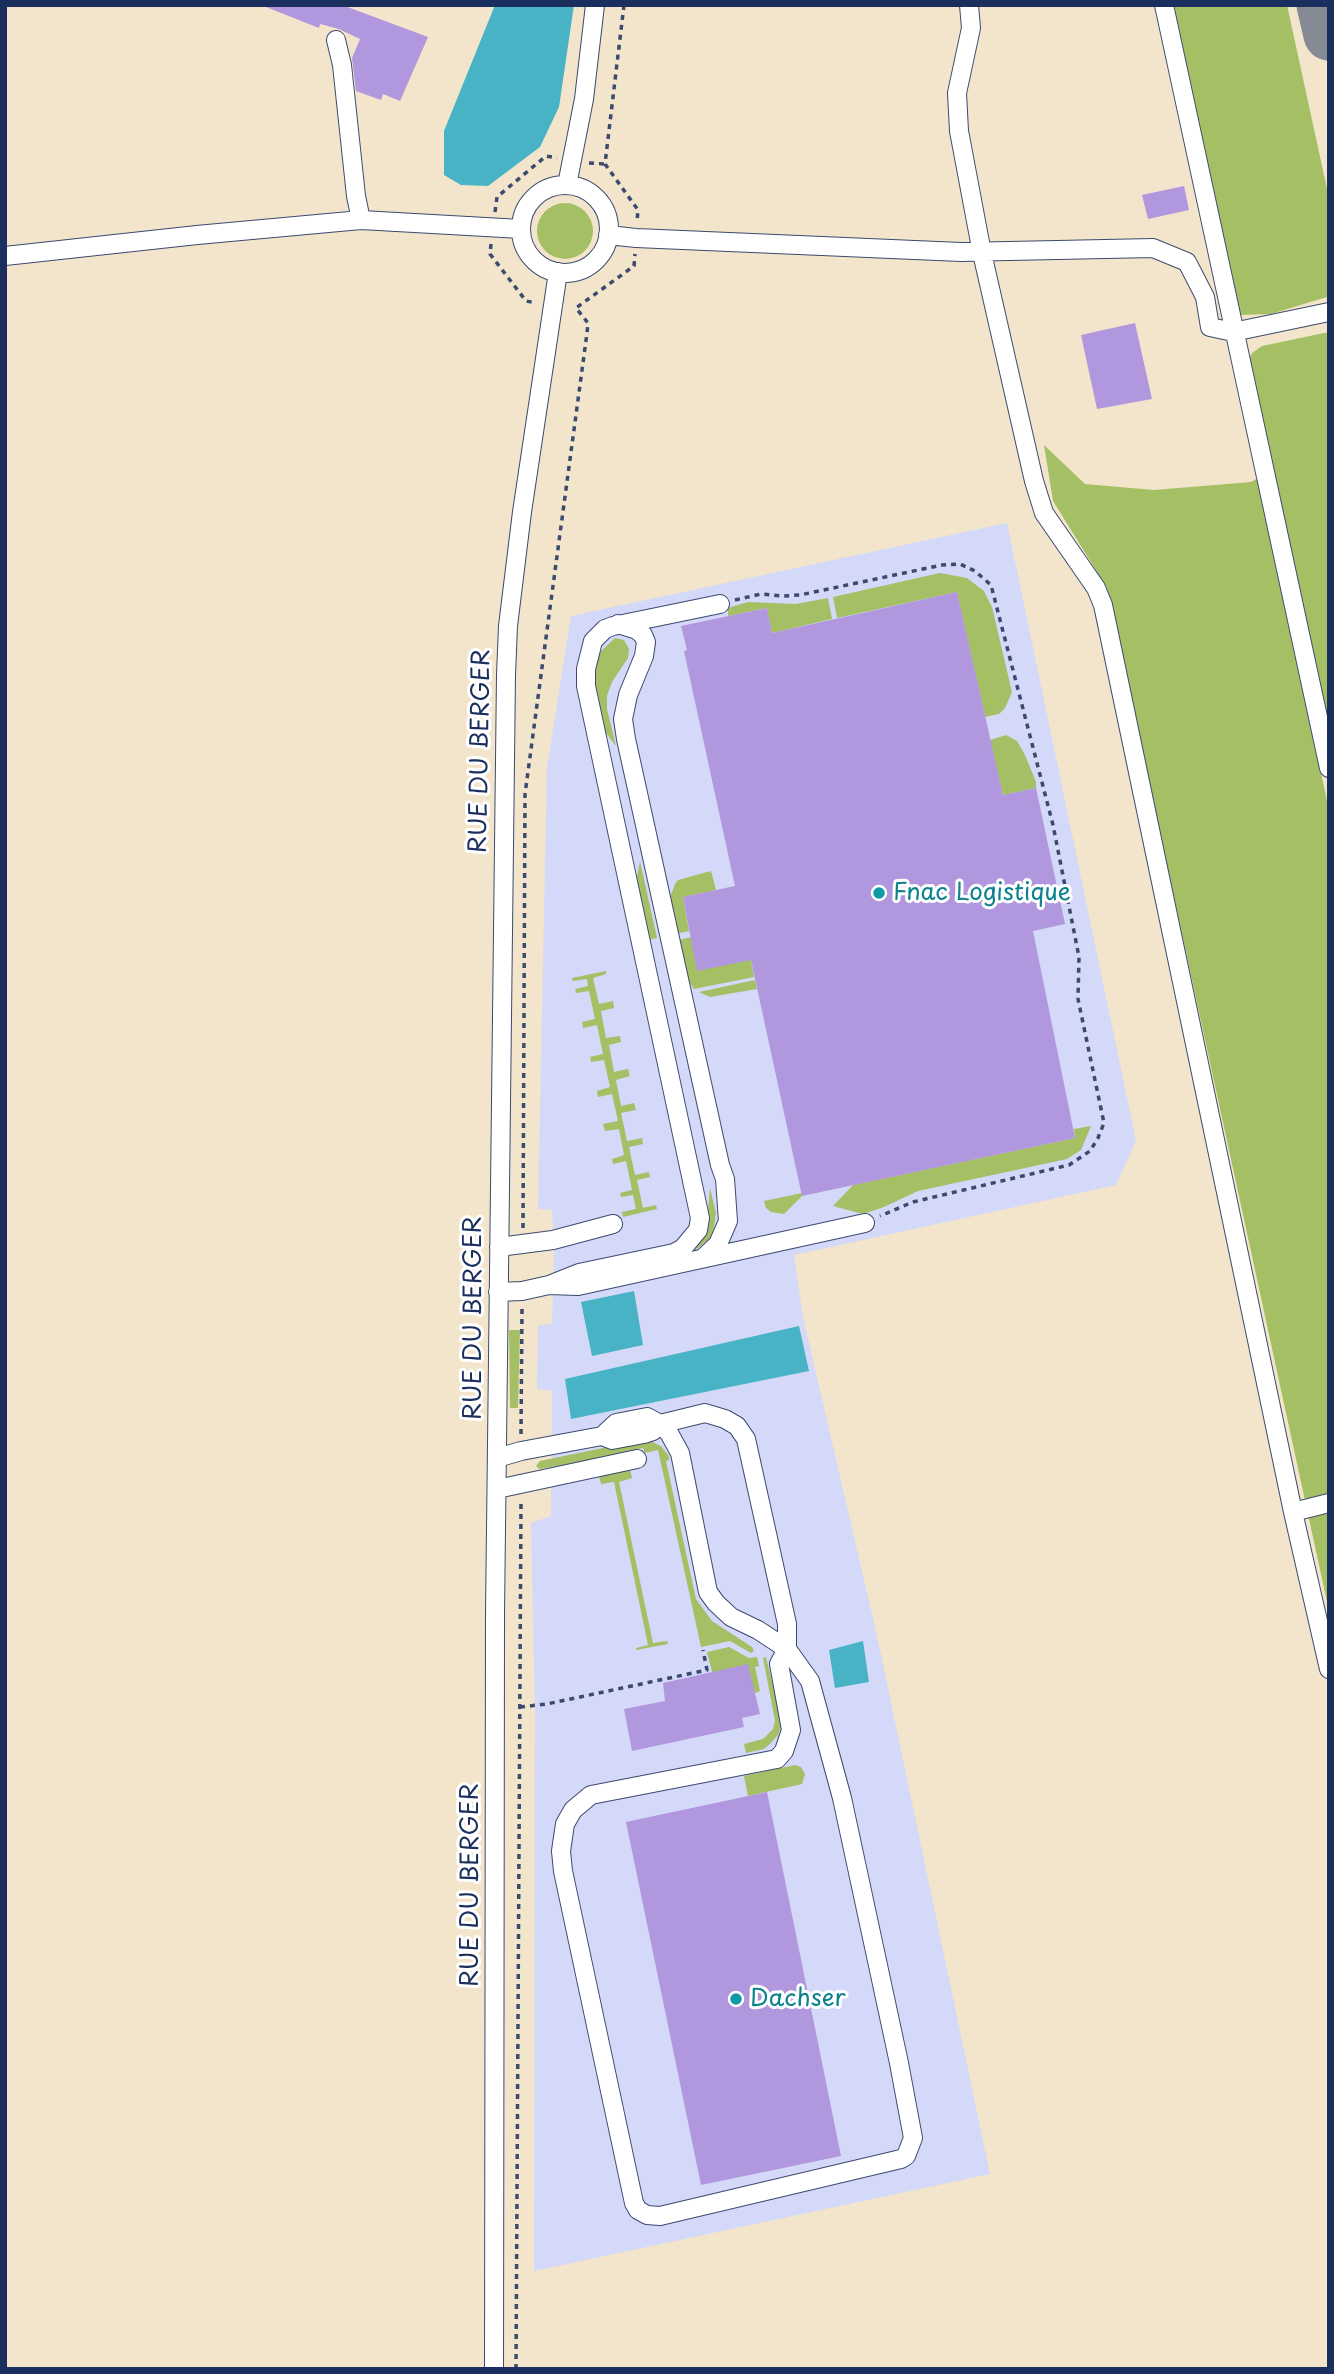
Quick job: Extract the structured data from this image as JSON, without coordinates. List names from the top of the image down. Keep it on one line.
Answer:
{"streets":{"street":["RUE DU BERGER"]},"places":["Fnac Logistique","Dachser"]}
